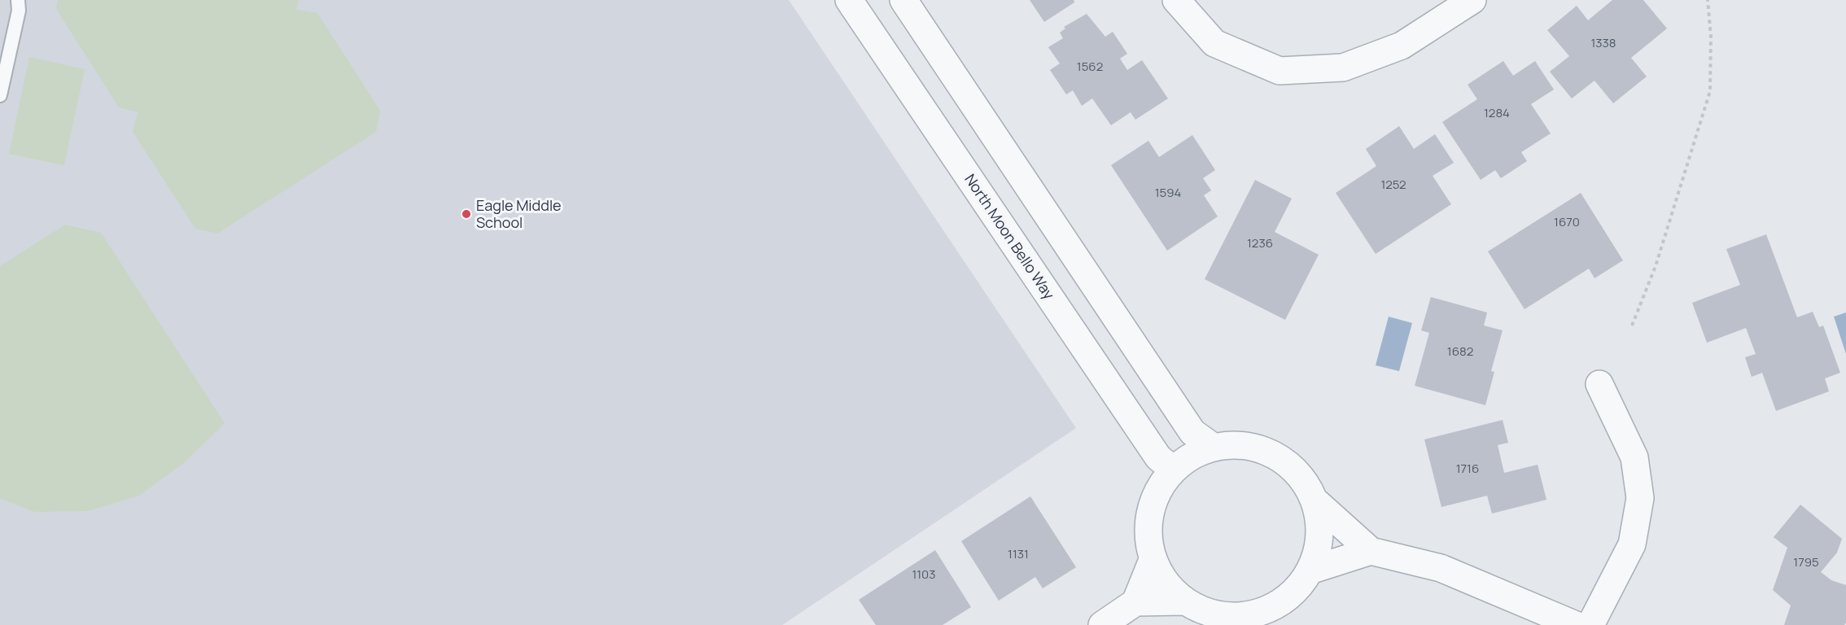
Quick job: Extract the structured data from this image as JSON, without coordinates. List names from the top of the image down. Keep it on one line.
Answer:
{"streets":{"street":["North Moon Bello Way"]},"places":["Eagle Middle School"],"house_numbers":["1338","1562","1284","1252","1594","1670","1236","1682","1716","1131","1795","1103"]}
